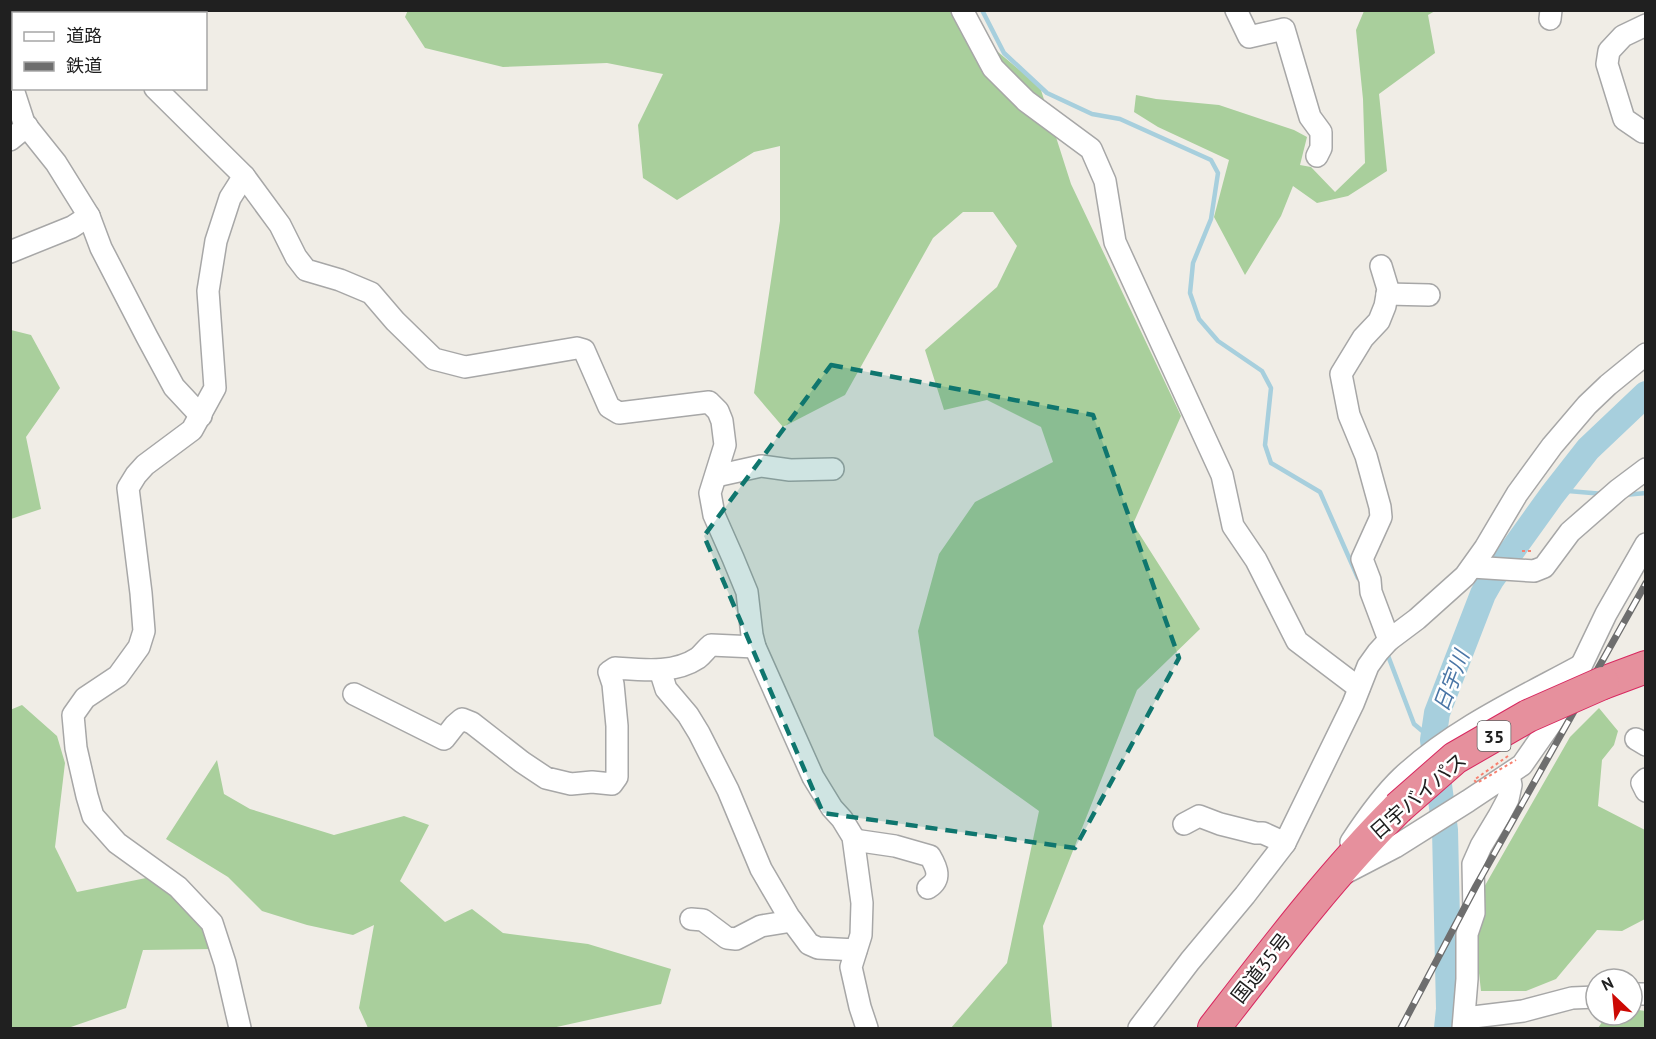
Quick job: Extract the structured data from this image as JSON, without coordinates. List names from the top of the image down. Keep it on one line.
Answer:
{"streets":{"highway":["35","日宇バイパス","国道35号"]},"crossings":[["日宇バイパス","国道35号"]],"water":["日宇川"],"legend":["道路","鉄道"],"north":"top left"}
